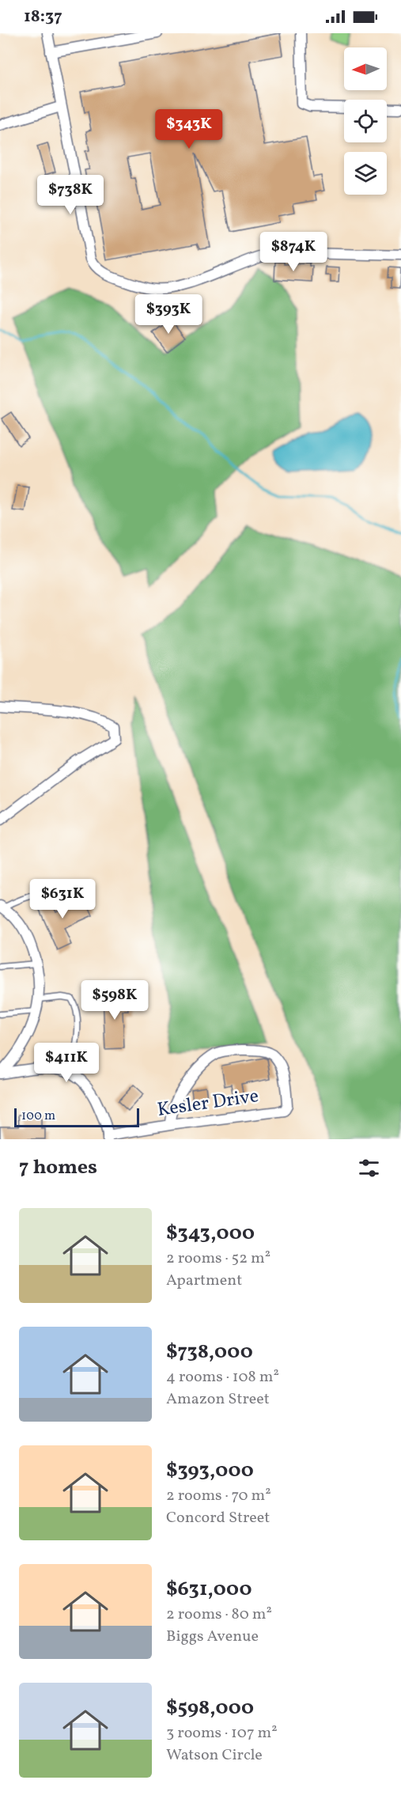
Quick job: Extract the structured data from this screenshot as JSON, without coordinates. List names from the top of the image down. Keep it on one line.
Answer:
{"streets":{"street":["Kesler Drive"]},"scale_bar":"100 m","north":"left","page":{"status":"18:37","price":["$343K","$738K","$874K","$393K","$631K","$598K","$411K"],"scale":"100 m","heading":"7 homes","list":[{"name":"$343,000","note":"2 rooms · 52 m² · Apartment"},{"name":"$738,000","note":"4 rooms · 108 m² · Amazon Street"},{"name":"$393,000","note":"2 rooms · 70 m² · Concord Street"},{"name":"$631,000","note":"2 rooms · 80 m² · Biggs Avenue"},{"name":"$598,000","note":"3 rooms · 107 m² · Watson Circle"}]}}
